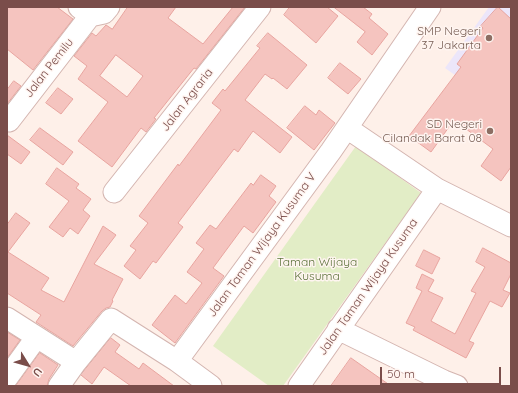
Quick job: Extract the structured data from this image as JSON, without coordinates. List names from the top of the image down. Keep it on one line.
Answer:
{"streets":{"street":["Jalan Pemilu","Jalan Agraria","Jalan Taman Wijaya Kusuma V","Jalan Taman Wijaya Kusuma"]},"parks":["Taman Wijaya Kusuma"],"places":["SMP Negeri 37 Jakarta","SD Negeri Cilandak Barat 08"],"scale_bar":"50 m","north":"bottom right"}
